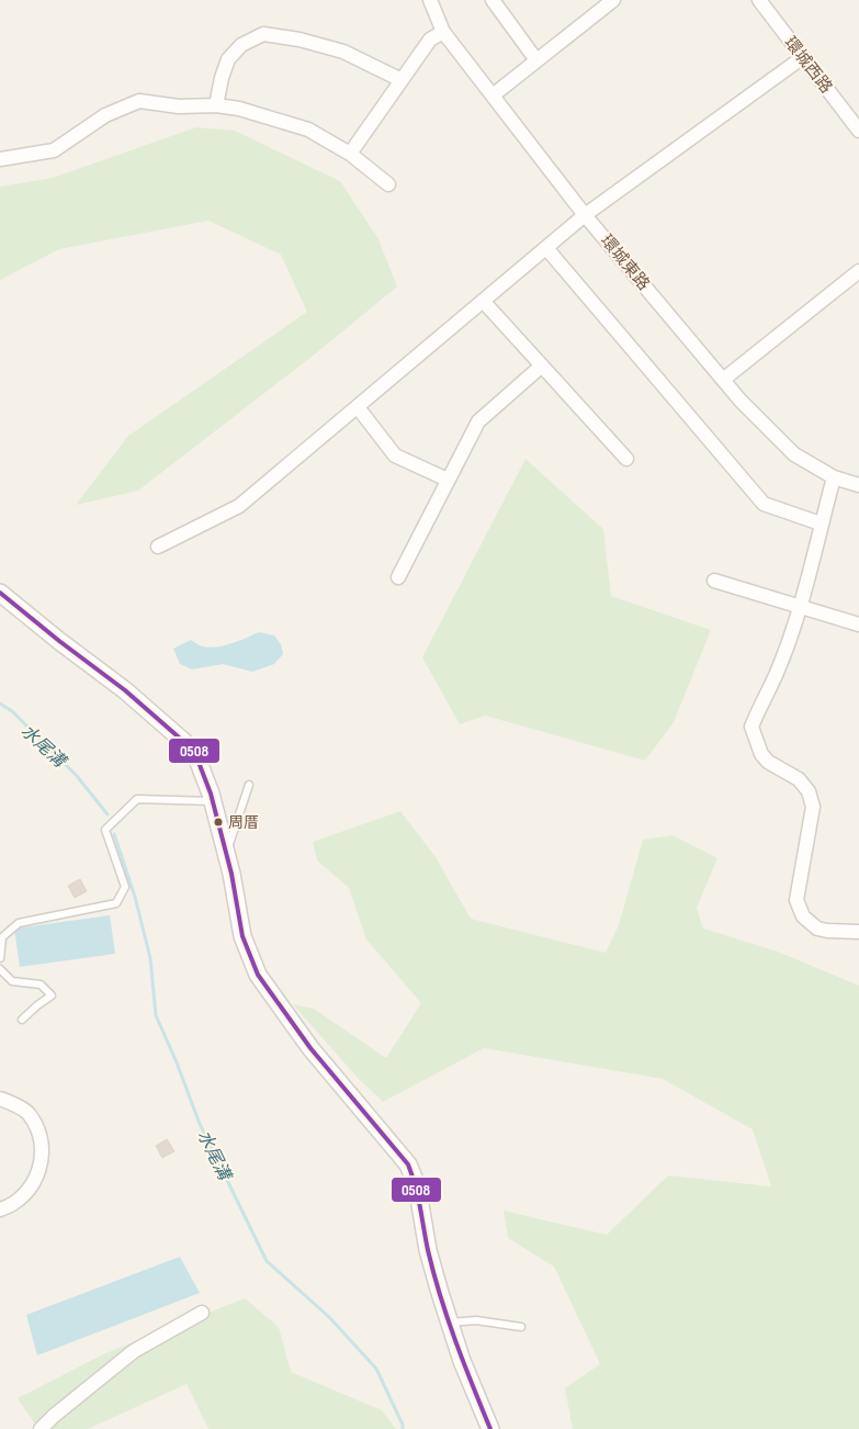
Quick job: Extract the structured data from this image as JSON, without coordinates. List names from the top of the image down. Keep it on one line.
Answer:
{"streets":{"street":["環城西路","環城東路"]},"water":["水尾溝"],"places":["周厝"],"lines":["transit line 0508"]}
